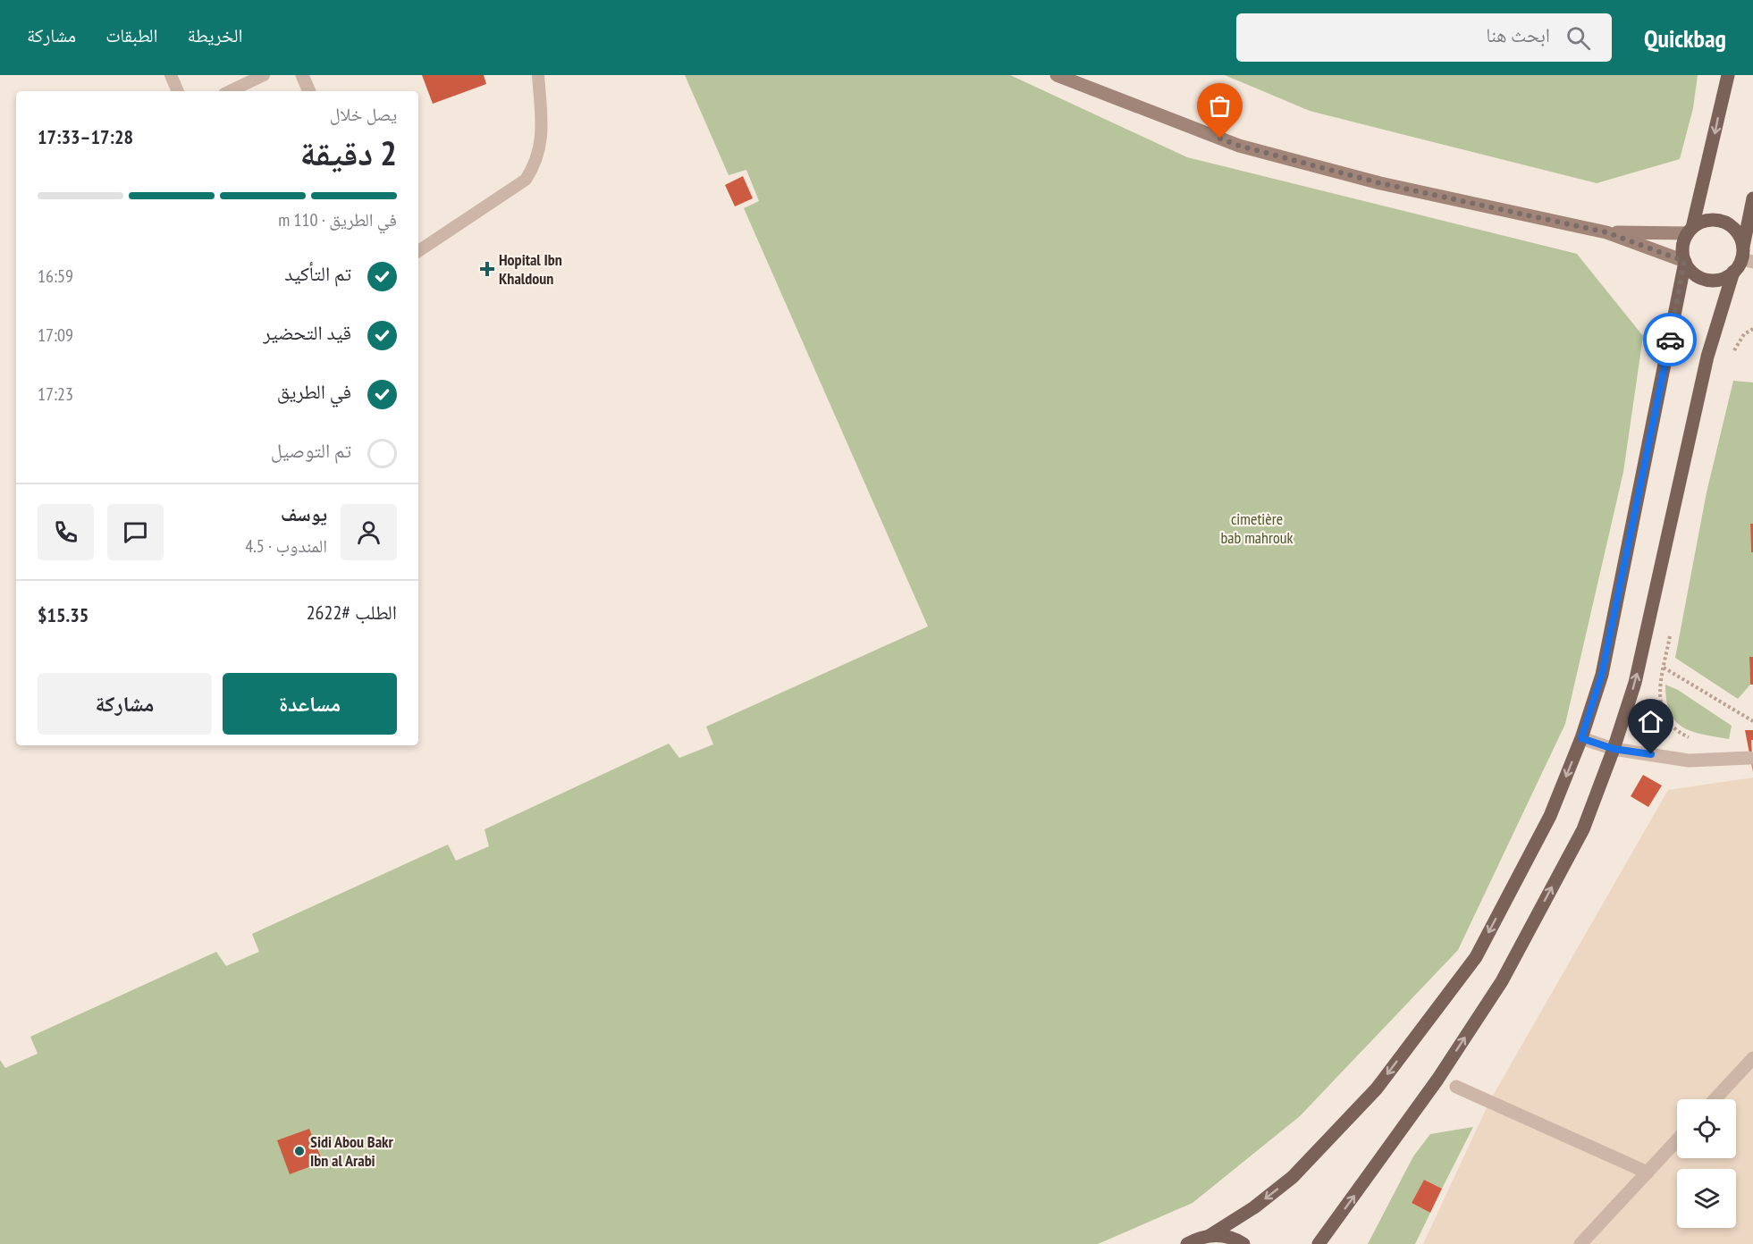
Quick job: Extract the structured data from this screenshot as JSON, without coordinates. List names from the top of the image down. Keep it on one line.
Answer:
{"parks":["cimetière bab mahrouk"],"places":{"health":["Hopital Ibn Khaldoun"],"other":["Sidi Abou Bakr Ibn al Arabi"]},"page":{"header":"Quickbag","search":"ابحث هنا","nav":["الخريطة","الطبقات","مشاركة"],"heading":["2 دقيقة","يصل خلال","17:28–17:33"],"panel":["يوسف","المندوب · 4.5","الطلب #2622","$15.35"],"bar":"في الطريق · 110 m","list":[["تم التأكيد","16:59"],["قيد التحضير","17:09"],["في الطريق","17:23"],"تم التوصيل"],"buttons":["مساعدة","مشاركة"]}}
